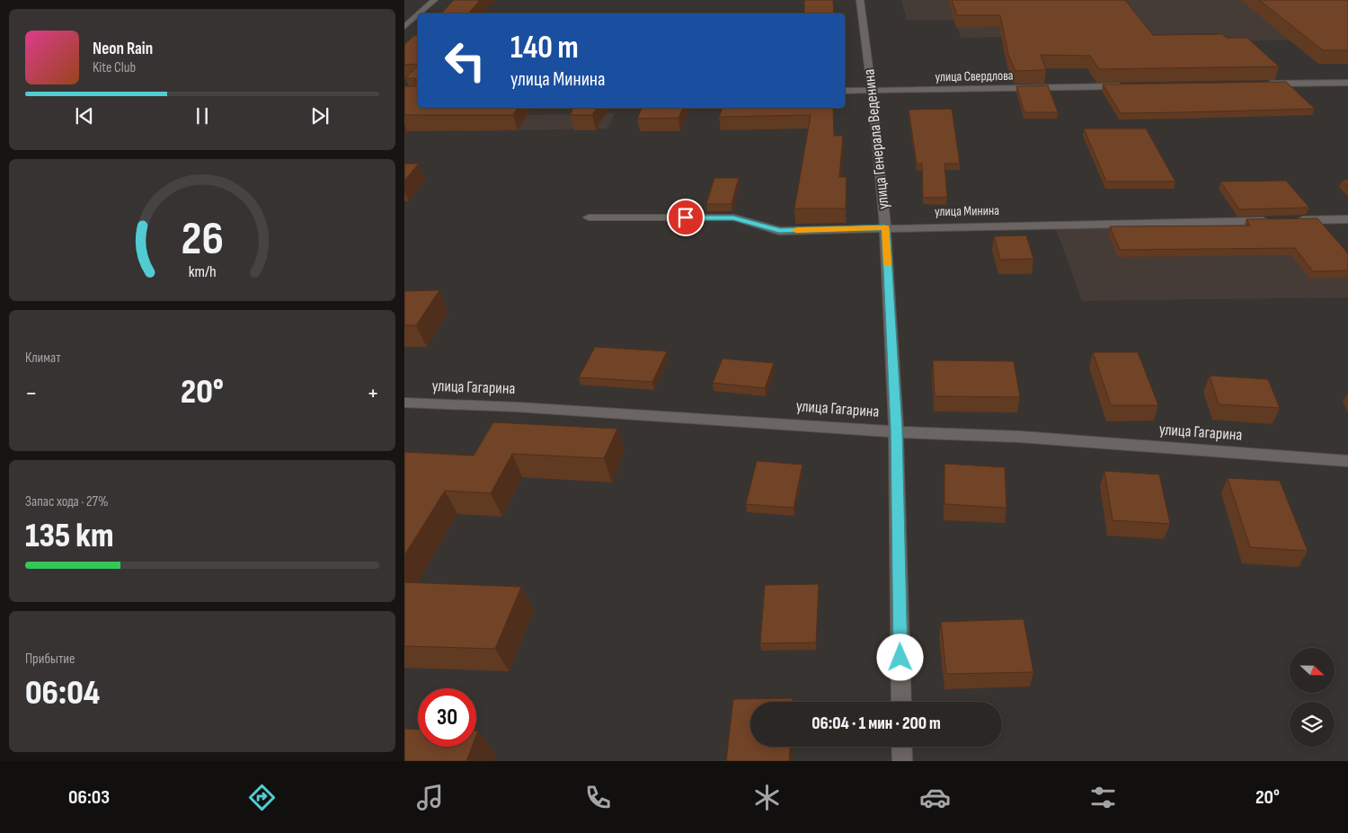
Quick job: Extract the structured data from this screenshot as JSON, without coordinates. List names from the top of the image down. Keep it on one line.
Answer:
{"streets":{"street":["улица Свердлова","улица Генерала Веденина","улица Минина","улица Гагарина"]},"crossings":[["улица Свердлова","улица Генерала Веденина"],["улица Генерала Веденина","улица Минина"],["улица Генерала Веденина","улица Гагарина"]],"north":"right","page":{"turn":["140 m","улица Минина"],"song":["Neon Rain","Kite Club"],"tile":["Климат",["Запас хода · 27%","135 km"],["Прибытие","06:04"]],"heat":["−","20°","+"],"limit":"30","trip":"06:04 · 1 мин · 200 m","tabs":["06:03","20°"],"gauge":["26","km/h"]}}
